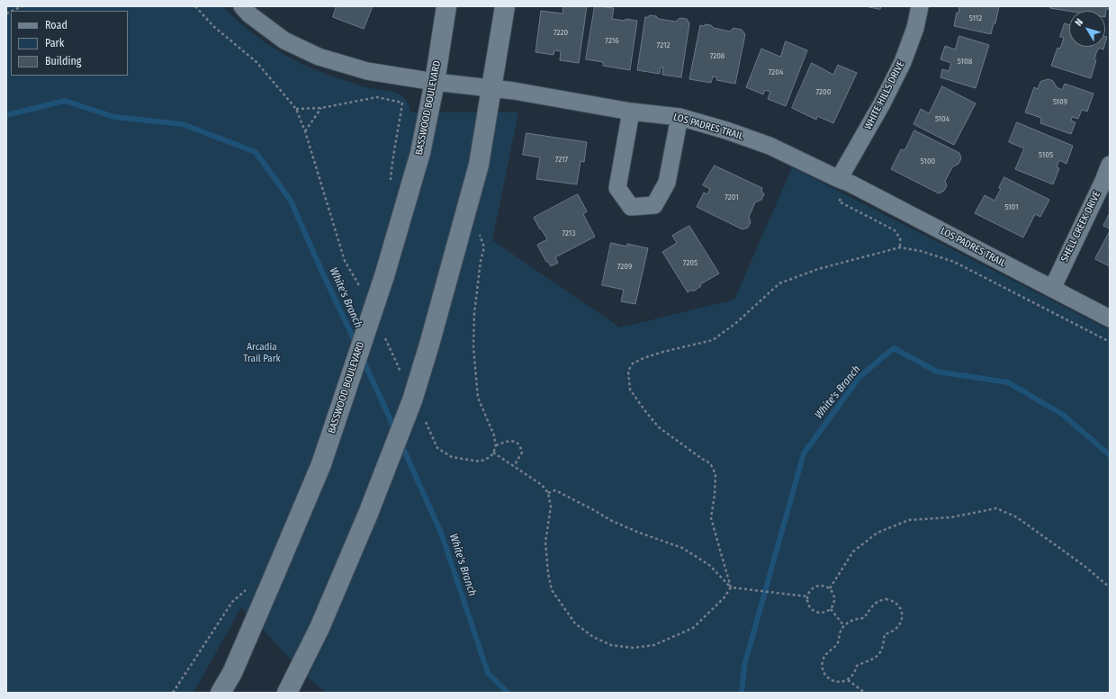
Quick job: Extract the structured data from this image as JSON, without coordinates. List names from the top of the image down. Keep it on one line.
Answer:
{"streets":{"main road":["BASSWOOD BOULEVARD"],"street":["WHITE HILLS DRIVE","LOS PADRES TRAIL","SHELL CREEK DRIVE"]},"crossings":[["WHITE HILLS DRIVE","LOS PADRES TRAIL"],["BASSWOOD BOULEVARD","LOS PADRES TRAIL"],["LOS PADRES TRAIL","SHELL CREEK DRIVE"]],"water":["White's Branch"],"parks":["Arcadia Trail Park"],"house_numbers":["5112","7220","7216","7212","7208","5108","7204","7200","5109","5104","5105","7217","5100","7201","5101","7213","7205","7209"],"legend":["Road","Park","Building"],"north":"top left"}
